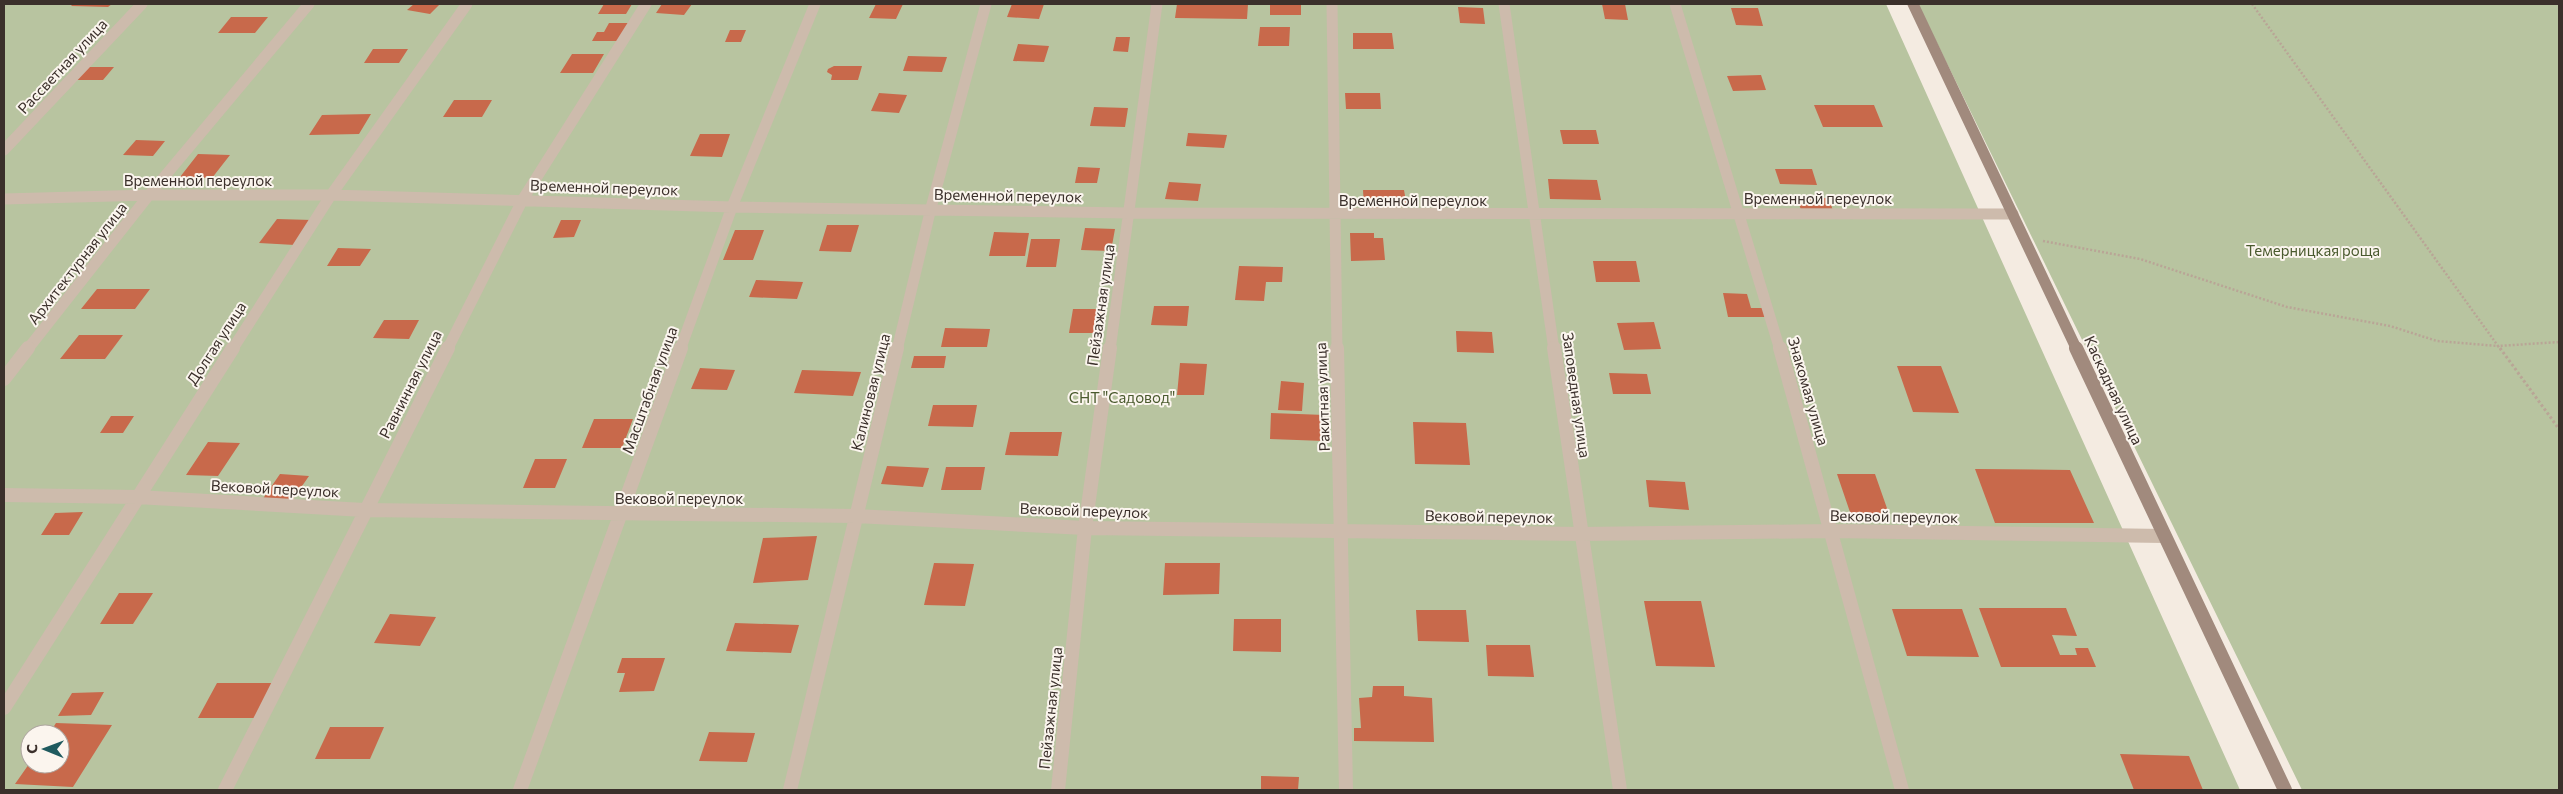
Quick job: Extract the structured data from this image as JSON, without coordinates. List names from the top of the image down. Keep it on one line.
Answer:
{"streets":{"street":["Каскадная улица"],"lane":["Рассветная улица","Временной переулок","Архитектурная улица","Пейзажная улица","Долгая улица","Равнинная улица","Масштабная улица","Знакомая улица","Калиновая улица","Заповедная улица","Ракитная улица","Вековой переулок"]},"crossings":[["Временной переулок","Архитектурная улица"],["Временной переулок","Пейзажная улица"],["Временной переулок","Долгая улица"],["Временной переулок","Равнинная улица"],["Временной переулок","Масштабная улица"],["Временной переулок","Каскадная улица"],["Временной переулок","Знакомая улица"],["Временной переулок","Калиновая улица"],["Временной переулок","Заповедная улица"],["Временной переулок","Ракитная улица"],["Пейзажная улица","Вековой переулок"],["Долгая улица","Вековой переулок"],["Равнинная улица","Вековой переулок"],["Масштабная улица","Вековой переулок"],["Каскадная улица","Вековой переулок"],["Знакомая улица","Вековой переулок"],["Калиновая улица","Вековой переулок"],["Заповедная улица","Вековой переулок"],["Ракитная улица","Вековой переулок"]],"parks":["Темерницкая роща","СНТ \"Садовод\""],"north":"left"}
